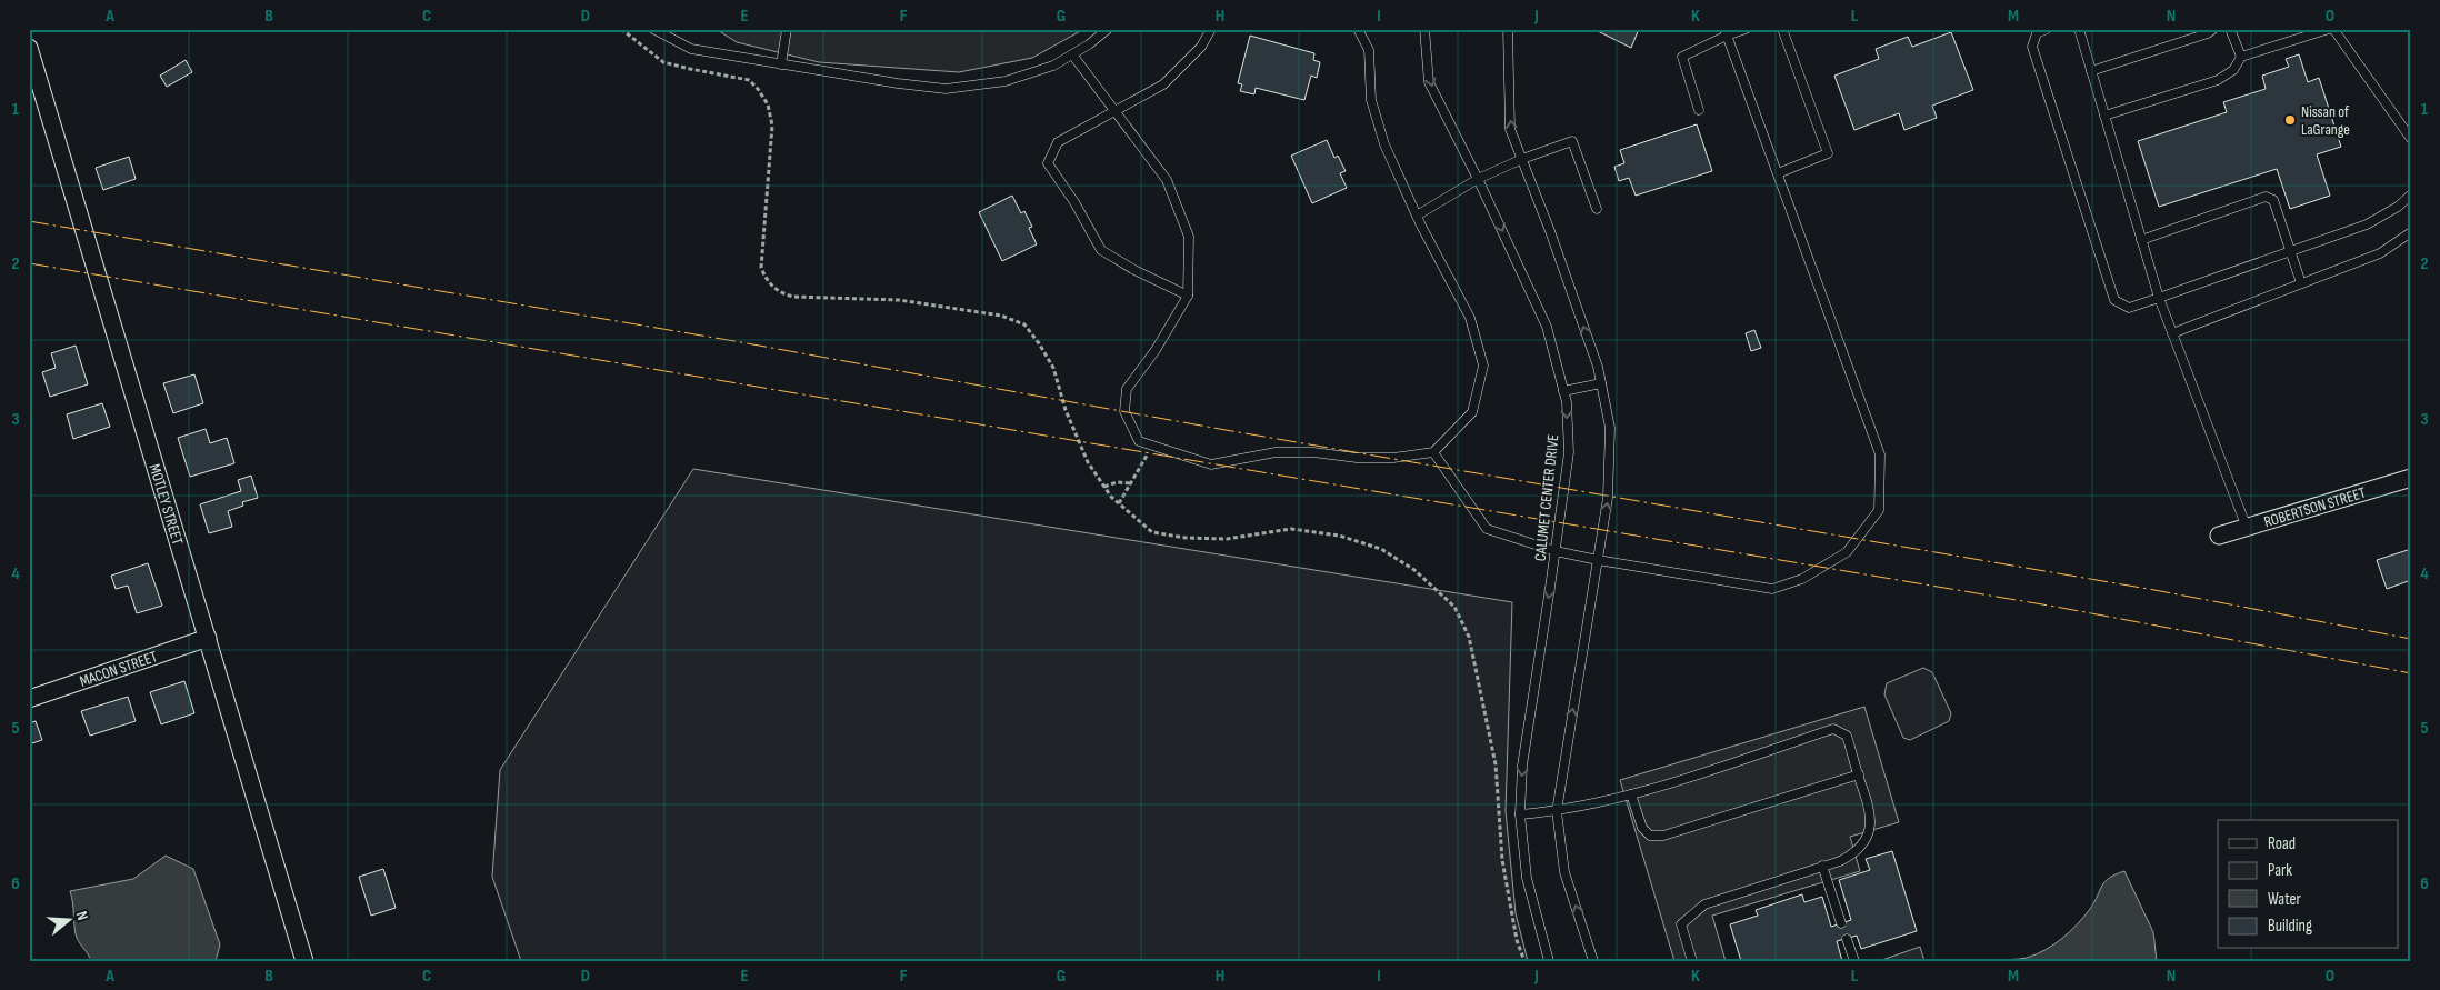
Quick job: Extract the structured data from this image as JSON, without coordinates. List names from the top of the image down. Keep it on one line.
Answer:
{"streets":{"street":["MOTLEY STREET","ROBERTSON STREET","MACON STREET"],"lane":["CALUMET CENTER DRIVE"]},"crossings":[["MOTLEY STREET","MACON STREET"]],"places":["Nissan of LaGrange"],"legend":["Road","Park","Water","Building"],"north":"right","grid":{"columns":["A","B","C","D","E","F","G","H","I","J","K","L","M","N","O"],"rows":["1","2","3","4","5","6"]}}
